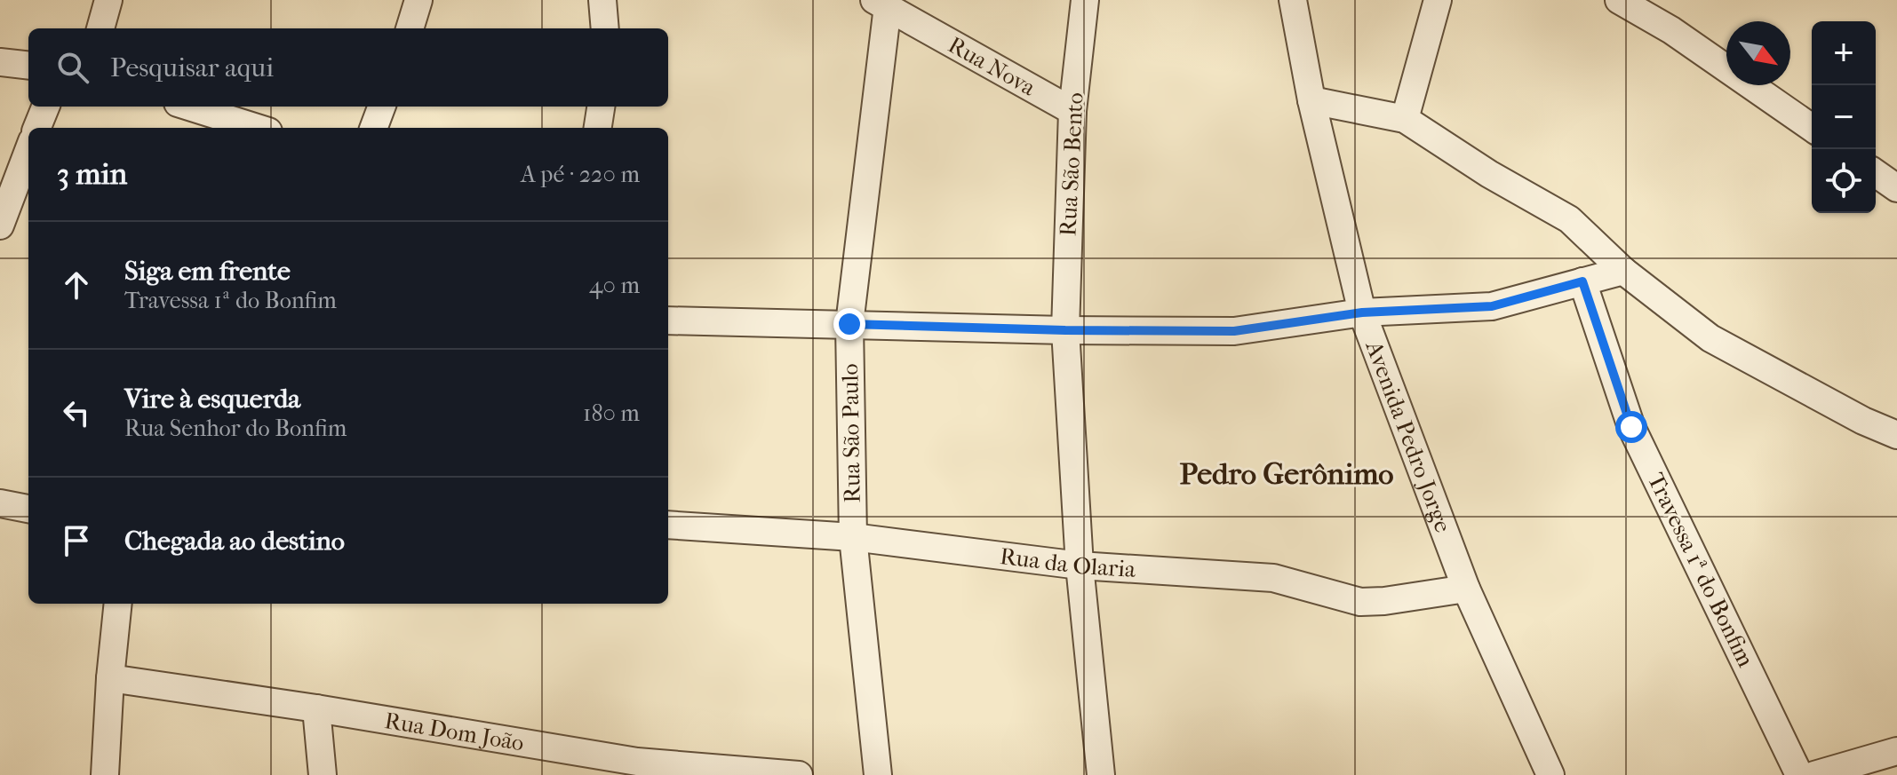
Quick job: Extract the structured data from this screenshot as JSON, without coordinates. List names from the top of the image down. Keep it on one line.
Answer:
{"streets":{"street":["Rua Nova","Rua São Bento","Rua São Paulo","Avenida Pedro Jorge","Rua da Olaria","Travessa 1ª do Bonfim","Rua Dom João"]},"crossings":[["Rua Nova","Rua São Bento"],["Rua Nova","Rua São Paulo"],["Rua São Bento","Rua da Olaria"],["Rua São Paulo","Rua da Olaria"],["Avenida Pedro Jorge","Rua da Olaria"]],"districts":["Pedro Gerônimo"],"north":"bottom right","page":{"map_buttons":["+","−"],"search":"Pesquisar aqui","heading":["3 min","A pé · 220 m"],"list":[["Siga em frente","Travessa 1ª do Bonfim","40 m"],["Vire à esquerda","Rua Senhor do Bonfim","180 m"],"Chegada ao destino"]}}
